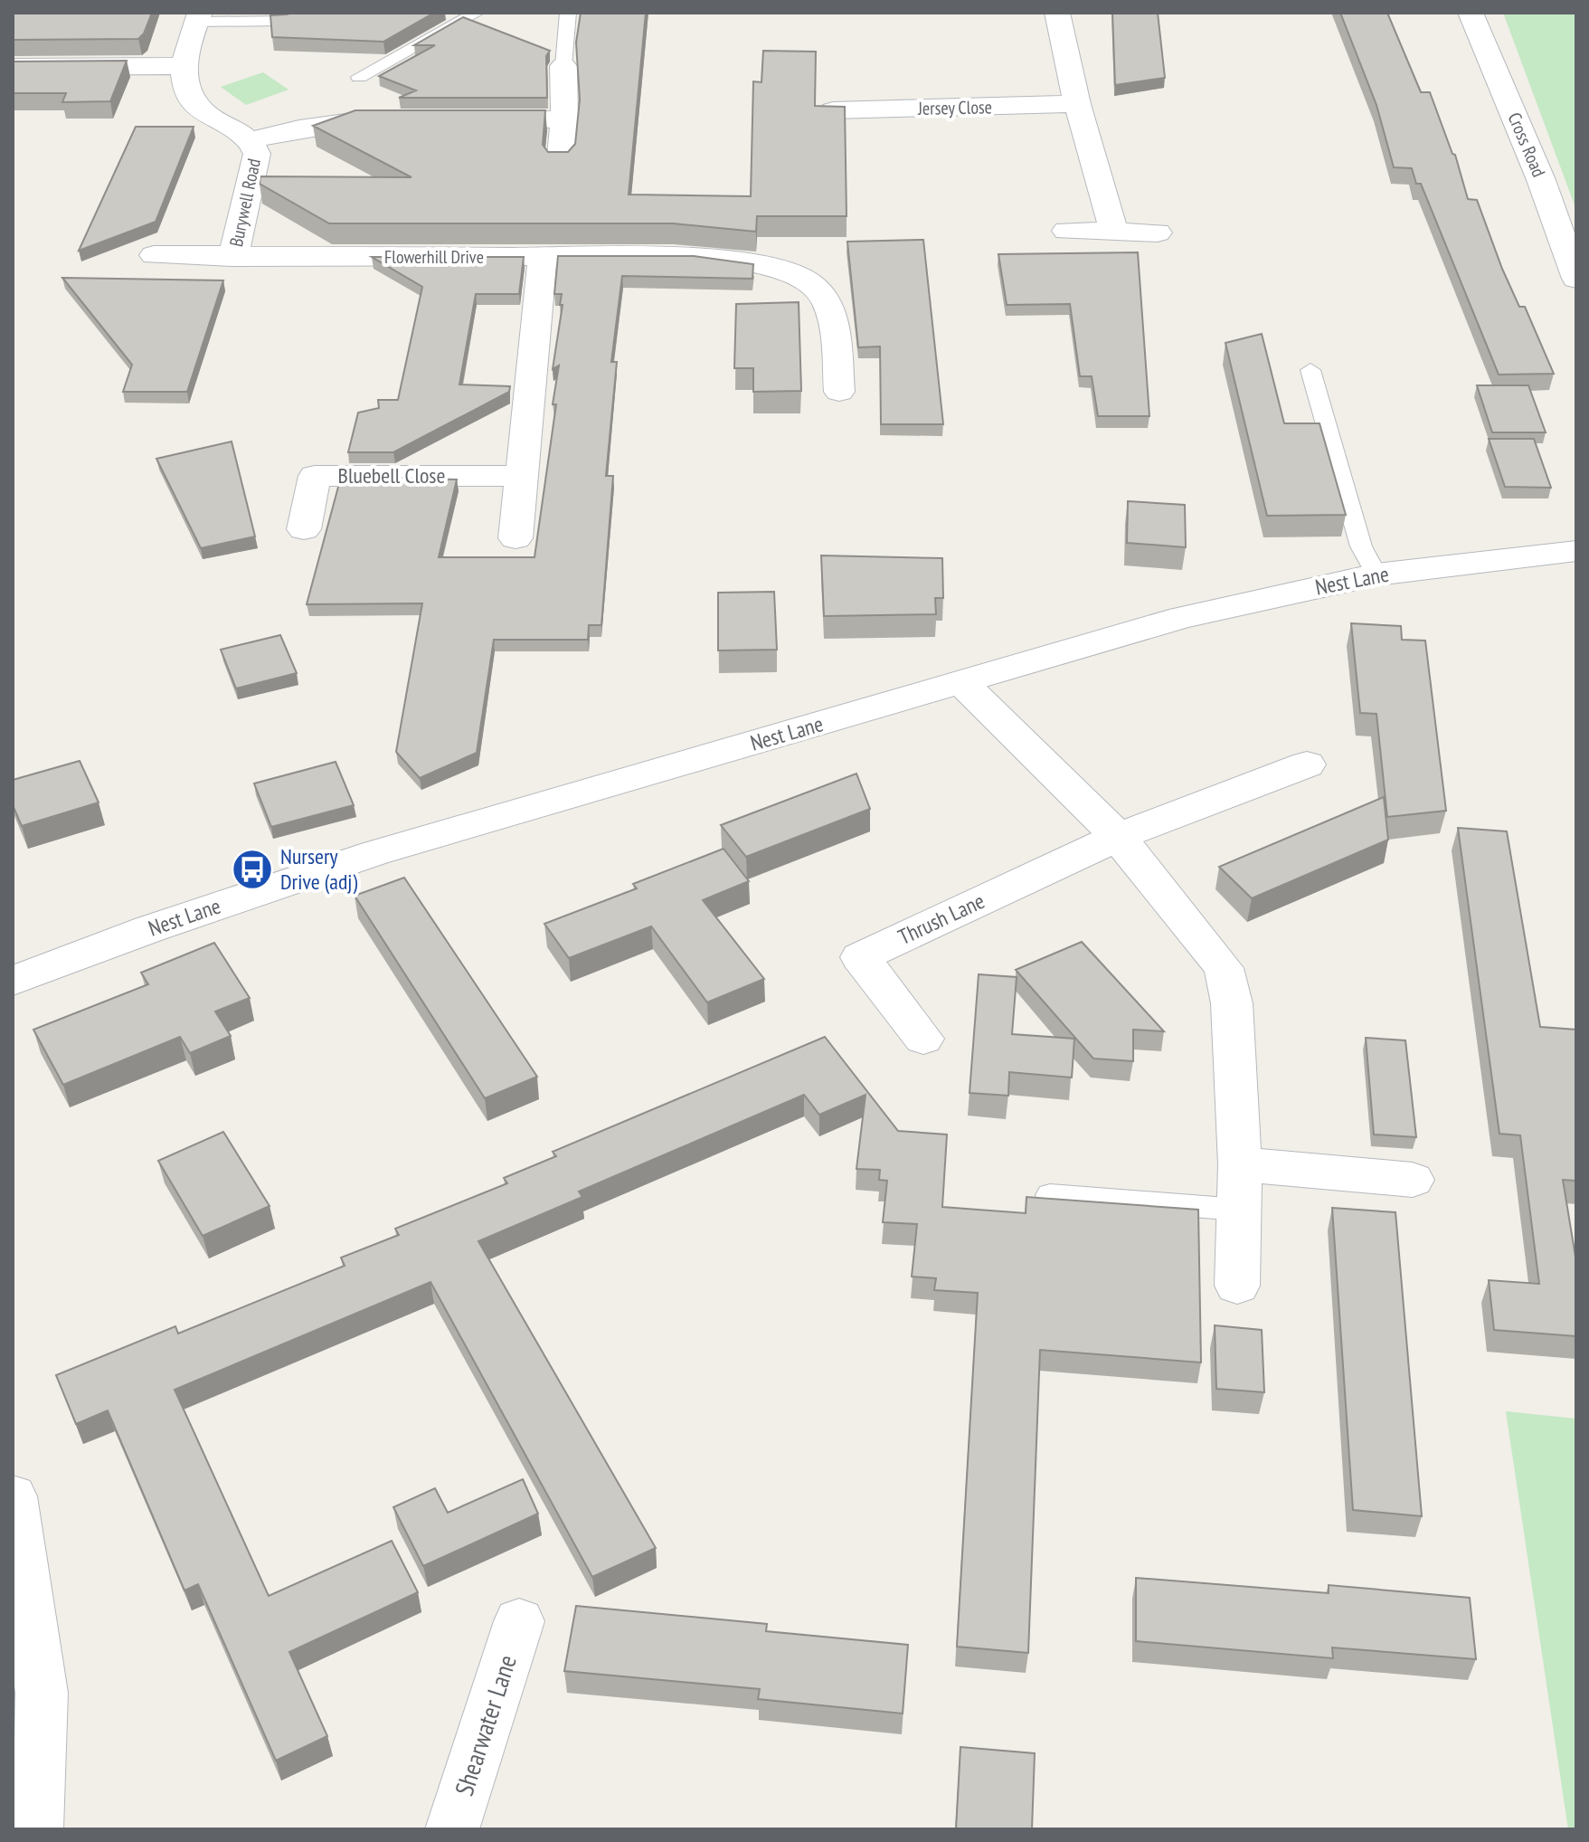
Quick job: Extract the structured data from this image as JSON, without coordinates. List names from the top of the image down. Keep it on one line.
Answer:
{"streets":{"street":["Jersey Close","Cross Road","Burywell Road","Flowerhill Drive","Bluebell Close","Nest Lane","Thrush Lane","Shearwater Lane"]},"crossings":[["Burywell Road","Flowerhill Drive"]],"places":{"bus stop":["Nursery Drive (adj)"]}}
